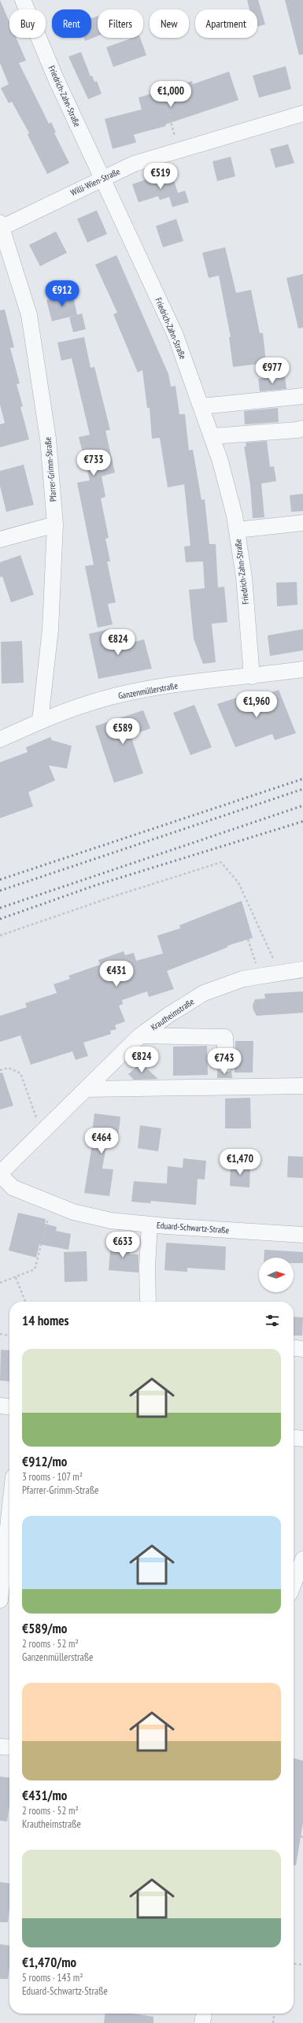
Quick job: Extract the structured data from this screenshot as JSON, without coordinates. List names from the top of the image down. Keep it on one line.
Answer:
{"streets":{"street":["Friedrich-Zahn-Straße","Willi-Wien-Straße","Pfarrer-Grimm-Straße","Ganzenmüllerstraße","Krautheimstraße","Eduard-Schwartz-Straße"]},"crossings":[["Friedrich-Zahn-Straße","Willi-Wien-Straße"],["Friedrich-Zahn-Straße","Ganzenmüllerstraße"],["Willi-Wien-Straße","Pfarrer-Grimm-Straße"],["Pfarrer-Grimm-Straße","Ganzenmüllerstraße"],["Krautheimstraße","Eduard-Schwartz-Straße"]],"north":"right","page":{"chip":["Buy","Rent","Filters","New","Apartment"],"price":["€1,000","€519","€912","€977","€733","€824","€1,960","€589","€431","€824","€743","€464","€1,470","€633"],"heading":"14 homes","list":[{"name":"€912/mo","note":"3 rooms · 107 m² · Pfarrer-Grimm-Straße"},{"name":"€589/mo","note":"2 rooms · 52 m² · Ganzenmüllerstraße"},{"name":"€431/mo","note":"2 rooms · 52 m² · Krautheimstraße"},{"name":"€1,470/mo","note":"5 rooms · 143 m² · Eduard-Schwartz-Straße"}]}}
